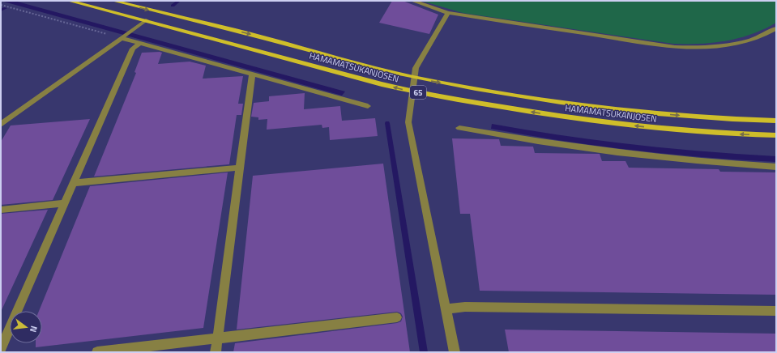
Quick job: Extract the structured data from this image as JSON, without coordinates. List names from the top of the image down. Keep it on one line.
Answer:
{"streets":{"main road":["HAMAMATSUKANJOSEN","65"]},"north":"right"}
